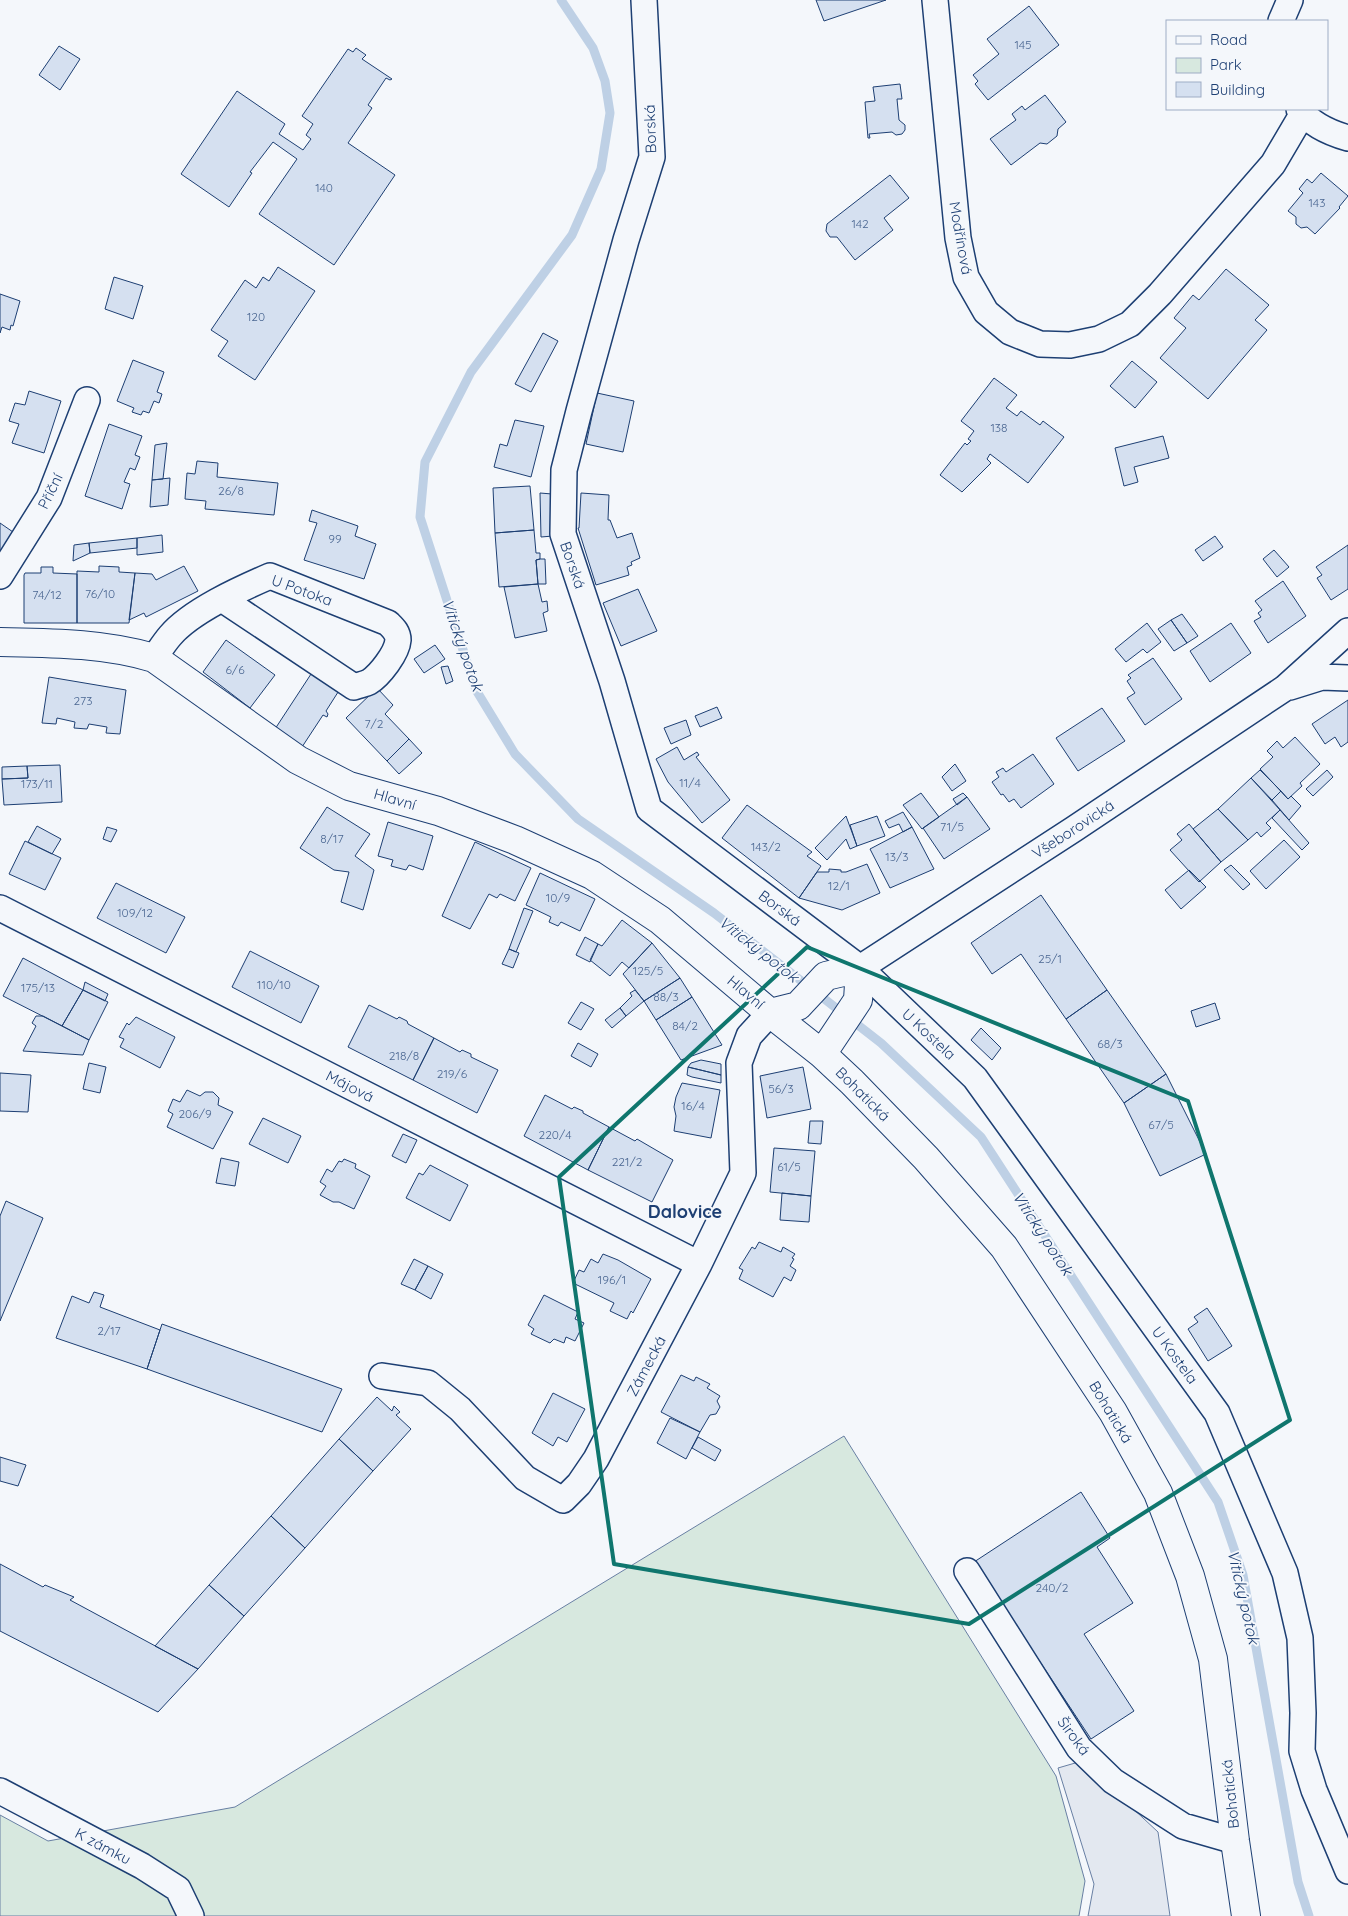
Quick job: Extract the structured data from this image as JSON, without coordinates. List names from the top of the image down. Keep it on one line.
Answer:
{"streets":{"street":["Borská","Modřínová","Příční","U Potoka","Hlavní","Všeborovická","U Kostela","Májová","Bohatická","Zámecká","Široká","K zámku"]},"crossings":[["Borská","Všeborovická"],["Borská","U Kostela"],["U Potoka","Hlavní"],["Hlavní","Bohatická"],["Hlavní","Zámecká"],["Všeborovická","U Kostela"],["Májová","Zámecká"],["Bohatická","Zámecká"],["Bohatická","Široká"]],"districts":["Dalovice"],"water":["Vitický potok"],"house_numbers":["145","140","143","142","120","138","26/8","99","76/10","74/12","6/6","273","7/2","11/4","173/11","71/5","8/17","143/2","13/3","12/1","10/9","109/12","25/1","125/5","110/10","175/13","88/3","84/2","68/3","218/8","219/6","56/3","16/4","206/9","67/5","220/4","221/2","61/5","196/1","2/17","240/2"],"legend":["Road","Park","Building"]}
